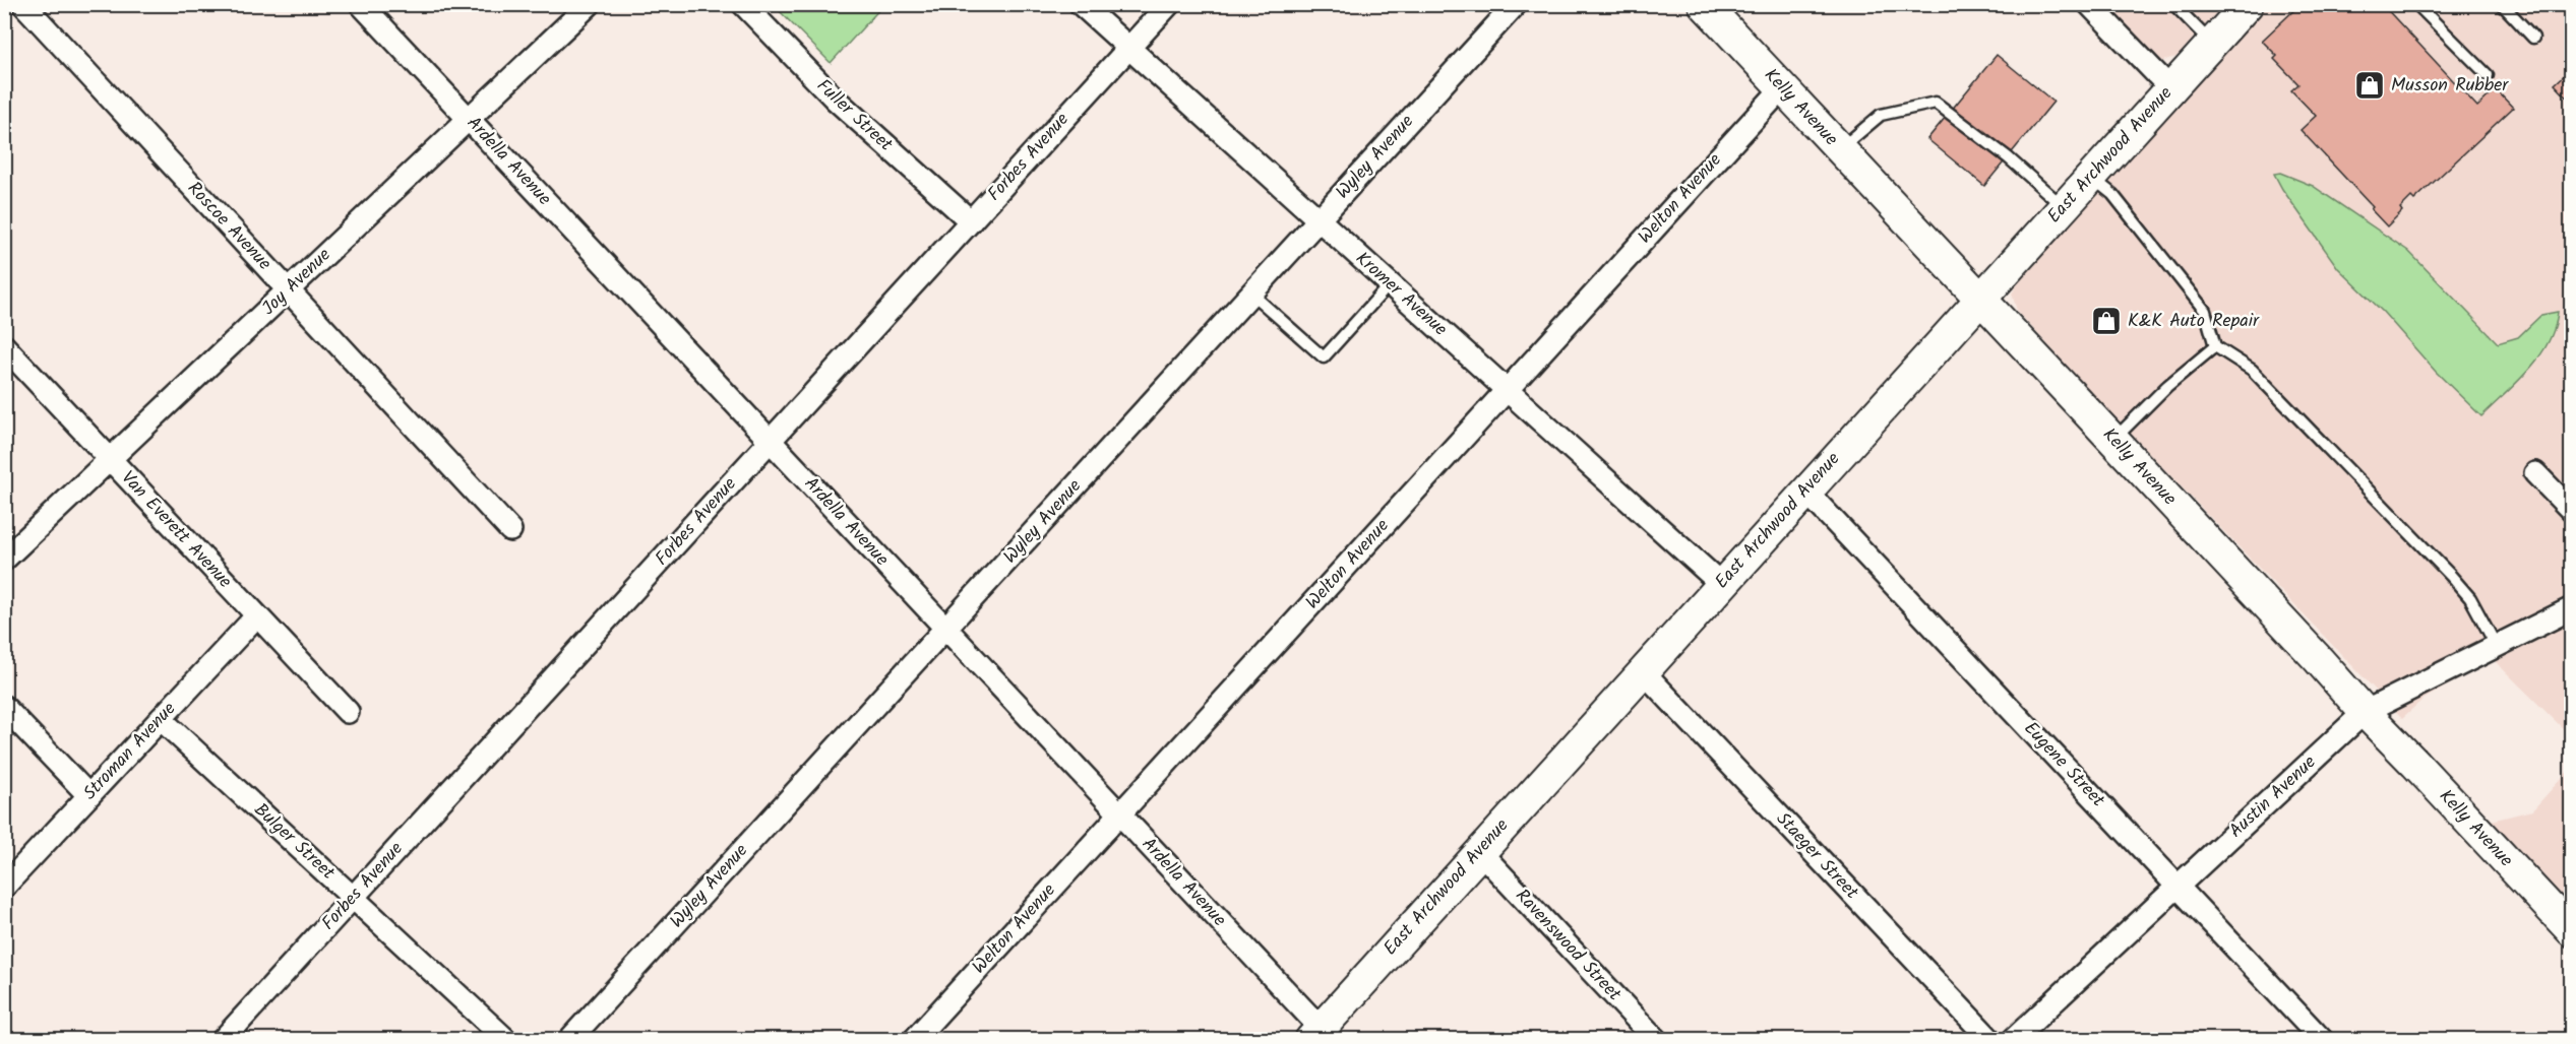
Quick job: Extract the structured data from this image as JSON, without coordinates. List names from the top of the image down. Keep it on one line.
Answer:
{"streets":{"main road":["Kelly Avenue","East Archwood Avenue"],"street":["Fuller Street","Forbes Avenue","Wyley Avenue","Ardella Avenue","Welton Avenue","Roscoe Avenue","Joy Avenue","Kromer Avenue","Van Everett Avenue","Stroman Avenue","Eugene Street","Austin Avenue","Bulger Street","Staeger Street","Ravenswood Street"]},"crossings":[["Kelly Avenue","East Archwood Avenue"],["Kelly Avenue","Welton Avenue"],["Kelly Avenue","Austin Avenue"],["Fuller Street","Forbes Avenue"],["East Archwood Avenue","Ardella Avenue"],["East Archwood Avenue","Kromer Avenue"],["East Archwood Avenue","Eugene Street"],["East Archwood Avenue","Staeger Street"],["East Archwood Avenue","Ravenswood Street"],["Forbes Avenue","Ardella Avenue"],["Forbes Avenue","Kromer Avenue"],["Forbes Avenue","Bulger Street"],["Wyley Avenue","Ardella Avenue"],["Wyley Avenue","Kromer Avenue"],["Ardella Avenue","Welton Avenue"],["Ardella Avenue","Joy Avenue"],["Welton Avenue","Kromer Avenue"],["Roscoe Avenue","Joy Avenue"],["Joy Avenue","Van Everett Avenue"],["Van Everett Avenue","Stroman Avenue"],["Stroman Avenue","Bulger Street"],["Eugene Street","Austin Avenue"]],"places":{"shop":["Musson Rubber","K&K Auto Repair"]}}
